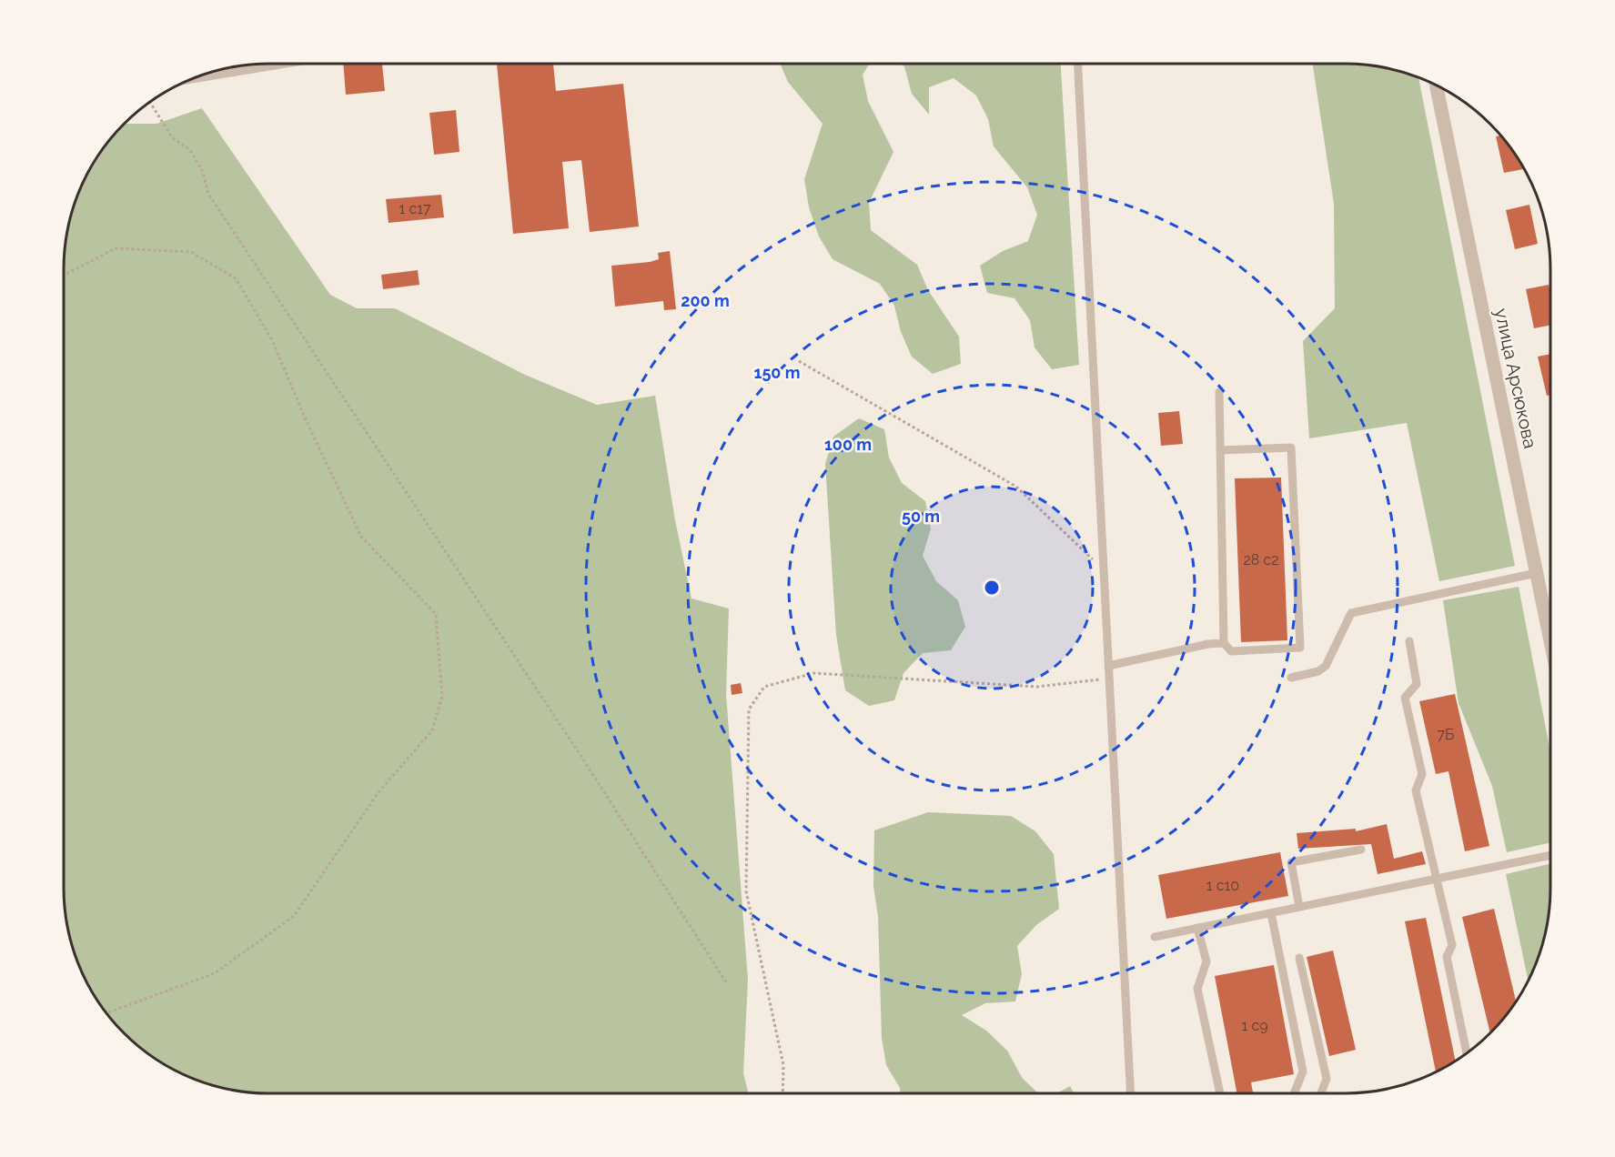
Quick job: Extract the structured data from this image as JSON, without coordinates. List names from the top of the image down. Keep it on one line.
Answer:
{"streets":{"street":["улица Арсюкова"]},"house_numbers":["1 с17","28 с2","7Б","1 с10","1 с9"],"rings":["200 m","150 m","100 m","50 m"]}
